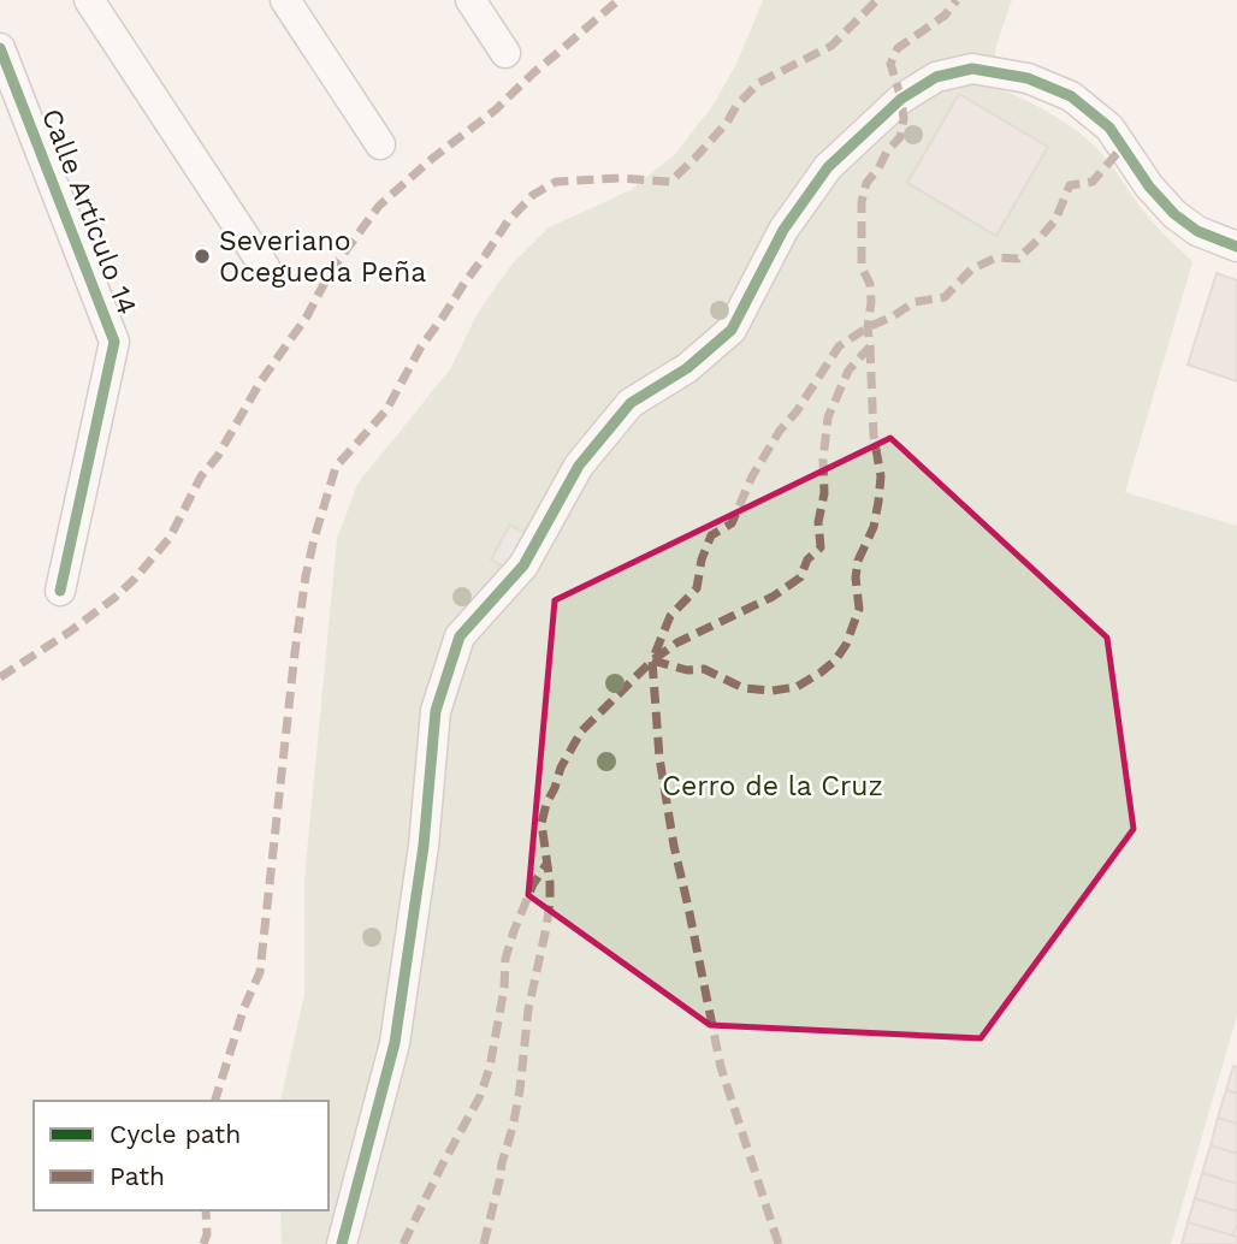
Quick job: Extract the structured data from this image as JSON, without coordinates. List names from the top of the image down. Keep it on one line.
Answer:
{"streets":{"street":["Calle Artículo 14"]},"parks":["Cerro de la Cruz"],"places":["Severiano Ocegueda Peña"],"legend":["Cycle path","Path"]}
